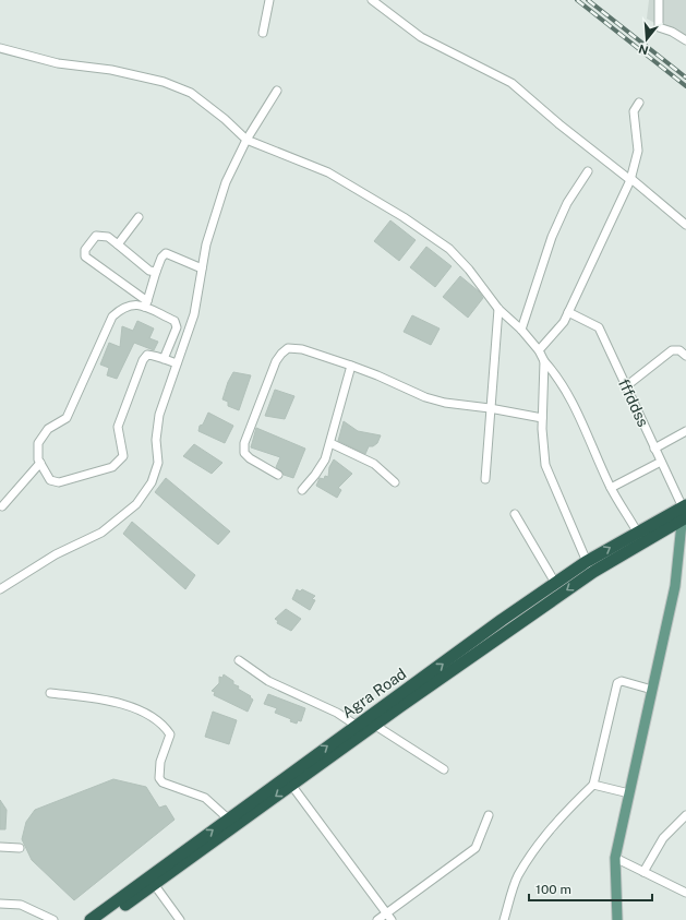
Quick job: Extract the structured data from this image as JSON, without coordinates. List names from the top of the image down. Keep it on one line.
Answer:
{"streets":{"highway":["Agra Road"],"street":["fffddss"]},"crossings":[["fffddss","Agra Road"]],"scale_bar":"100 m","north":"bottom"}
